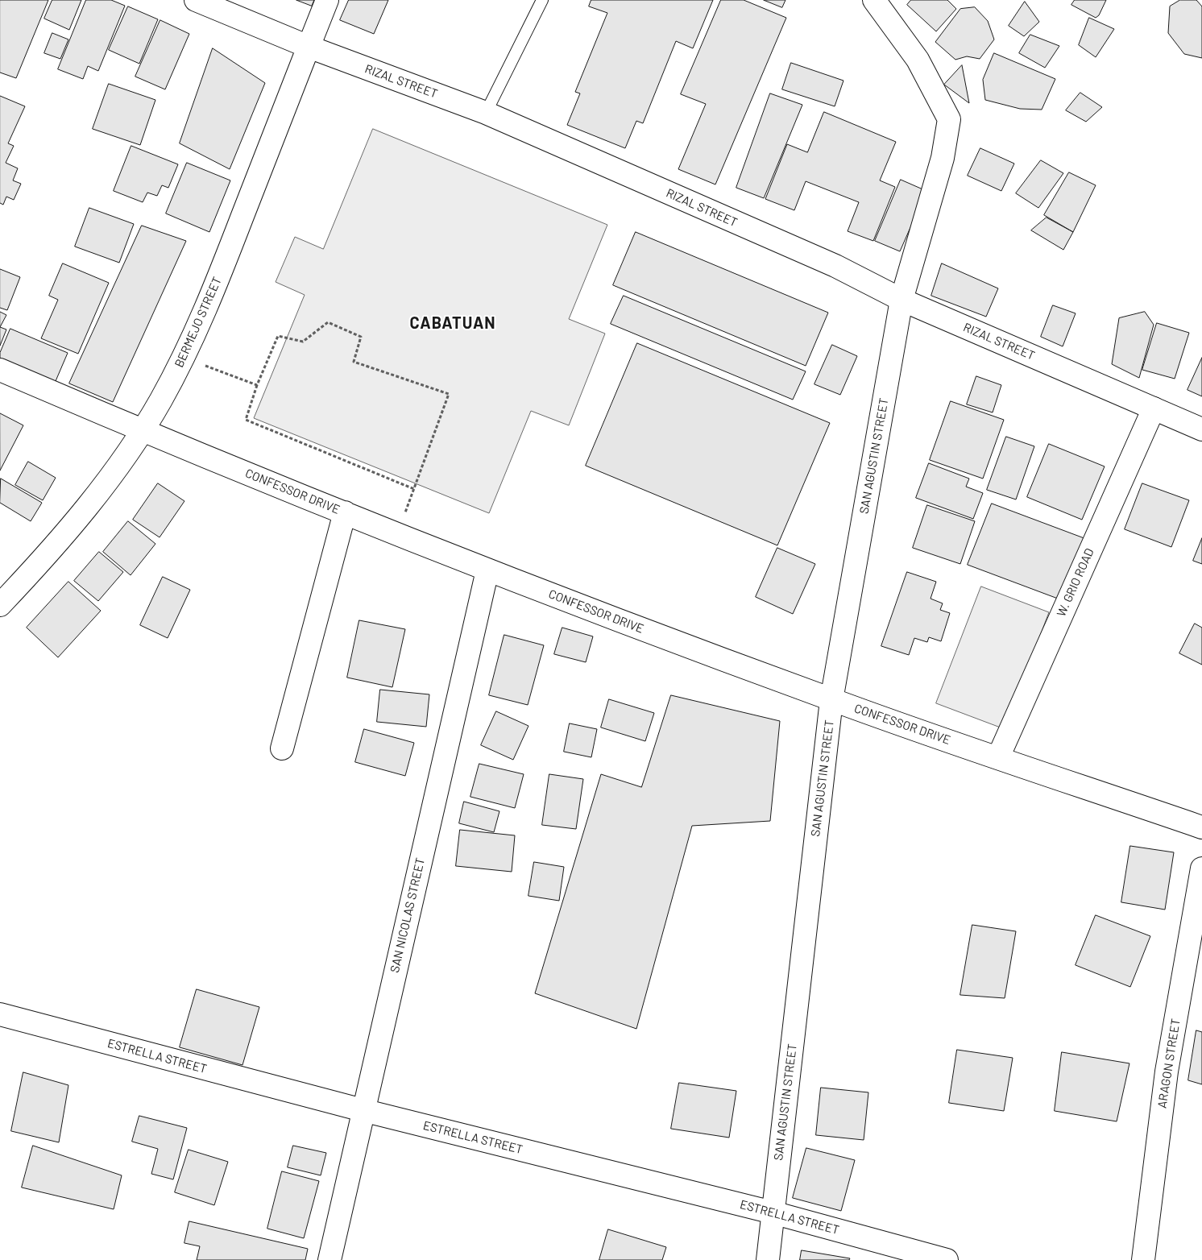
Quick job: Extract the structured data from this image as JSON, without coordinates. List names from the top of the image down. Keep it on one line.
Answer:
{"streets":{"street":["RIZAL STREET","BERMEJO STREET","SAN AGUSTIN STREET","CONFESSOR DRIVE","W. GRIO ROAD","SAN NICOLAS STREET","ESTRELLA STREET","ARAGON STREET"]},"crossings":[["RIZAL STREET","BERMEJO STREET"],["RIZAL STREET","SAN AGUSTIN STREET"],["RIZAL STREET","W. GRIO ROAD"],["BERMEJO STREET","CONFESSOR DRIVE"],["SAN AGUSTIN STREET","CONFESSOR DRIVE"],["SAN AGUSTIN STREET","ESTRELLA STREET"],["CONFESSOR DRIVE","W. GRIO ROAD"],["CONFESSOR DRIVE","SAN NICOLAS STREET"],["SAN NICOLAS STREET","ESTRELLA STREET"]],"districts":["CABATUAN"]}
